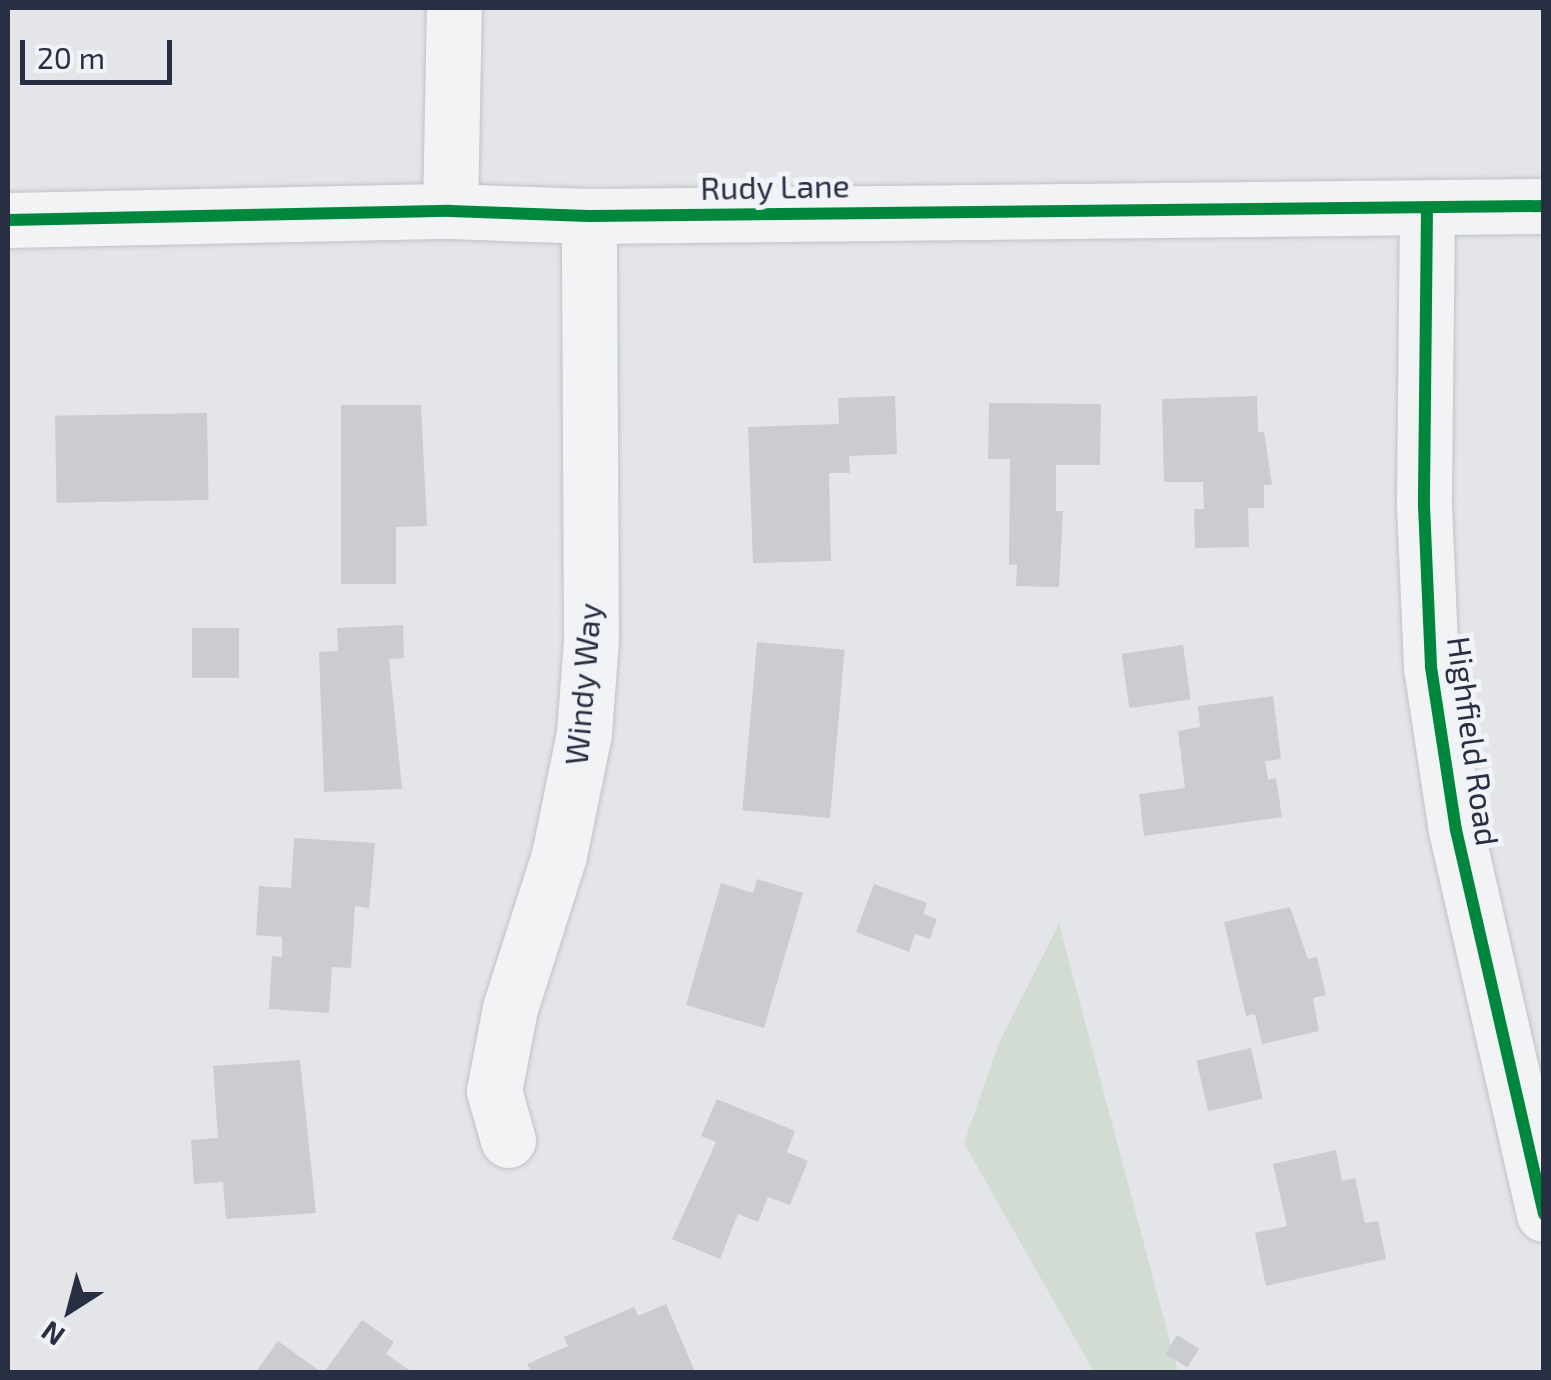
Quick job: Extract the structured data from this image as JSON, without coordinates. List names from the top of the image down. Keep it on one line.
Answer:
{"streets":{"street":["Rudy Lane","Windy Way","Highfield Road"]},"crossings":[["Rudy Lane","Windy Way"],["Rudy Lane","Highfield Road"]],"scale_bar":"20 m","north":"bottom left"}
